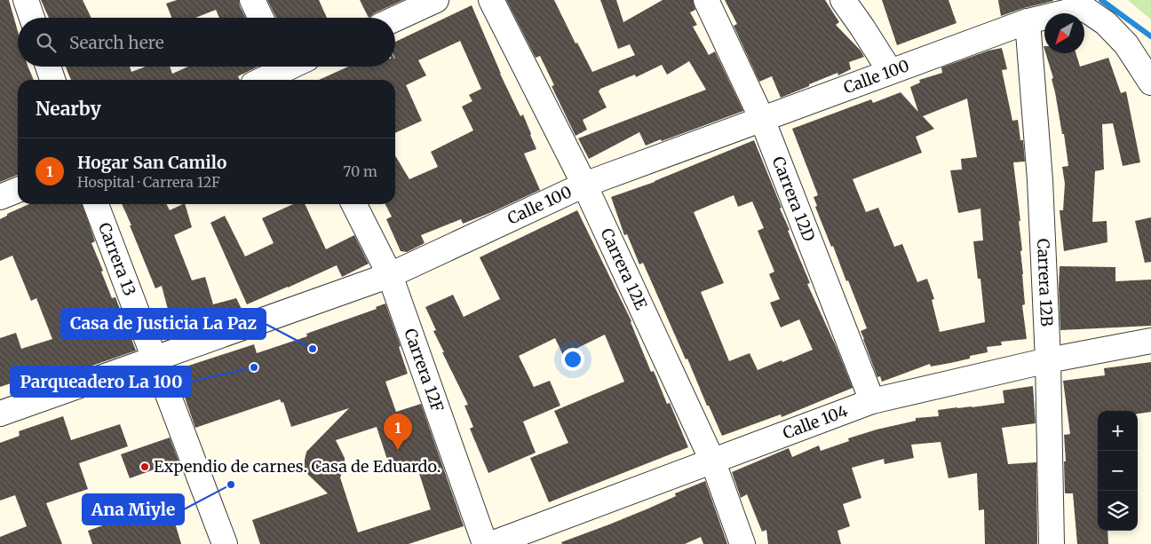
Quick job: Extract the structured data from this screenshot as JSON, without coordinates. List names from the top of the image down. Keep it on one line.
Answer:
{"streets":{"street":["Calle 100","Carrera 12D","Carrera 13","Carrera 12E","Carrera 12B","Carrera 12F","Calle 104"]},"crossings":[["Calle 100","Carrera 12D"],["Calle 100","Carrera 13"],["Calle 100","Carrera 12E"],["Calle 100","Carrera 12B"],["Calle 100","Carrera 12F"],["Carrera 12D","Calle 104"],["Carrera 12E","Calle 104"],["Carrera 12B","Calle 104"]],"places":["Casa de Justicia La Paz","Parqueadero La 100","Expendio de carnes. Casa de Eduardo.","Ana Miyle"],"north":"bottom left","page":{"search":"Search here","heading":"Nearby","list":[{"mark":"1","name":"Hogar San Camilo","note":"Hospital · Carrera 12F","value":"70 m"}],"map_buttons":["+","−"],"pins":"1"}}
